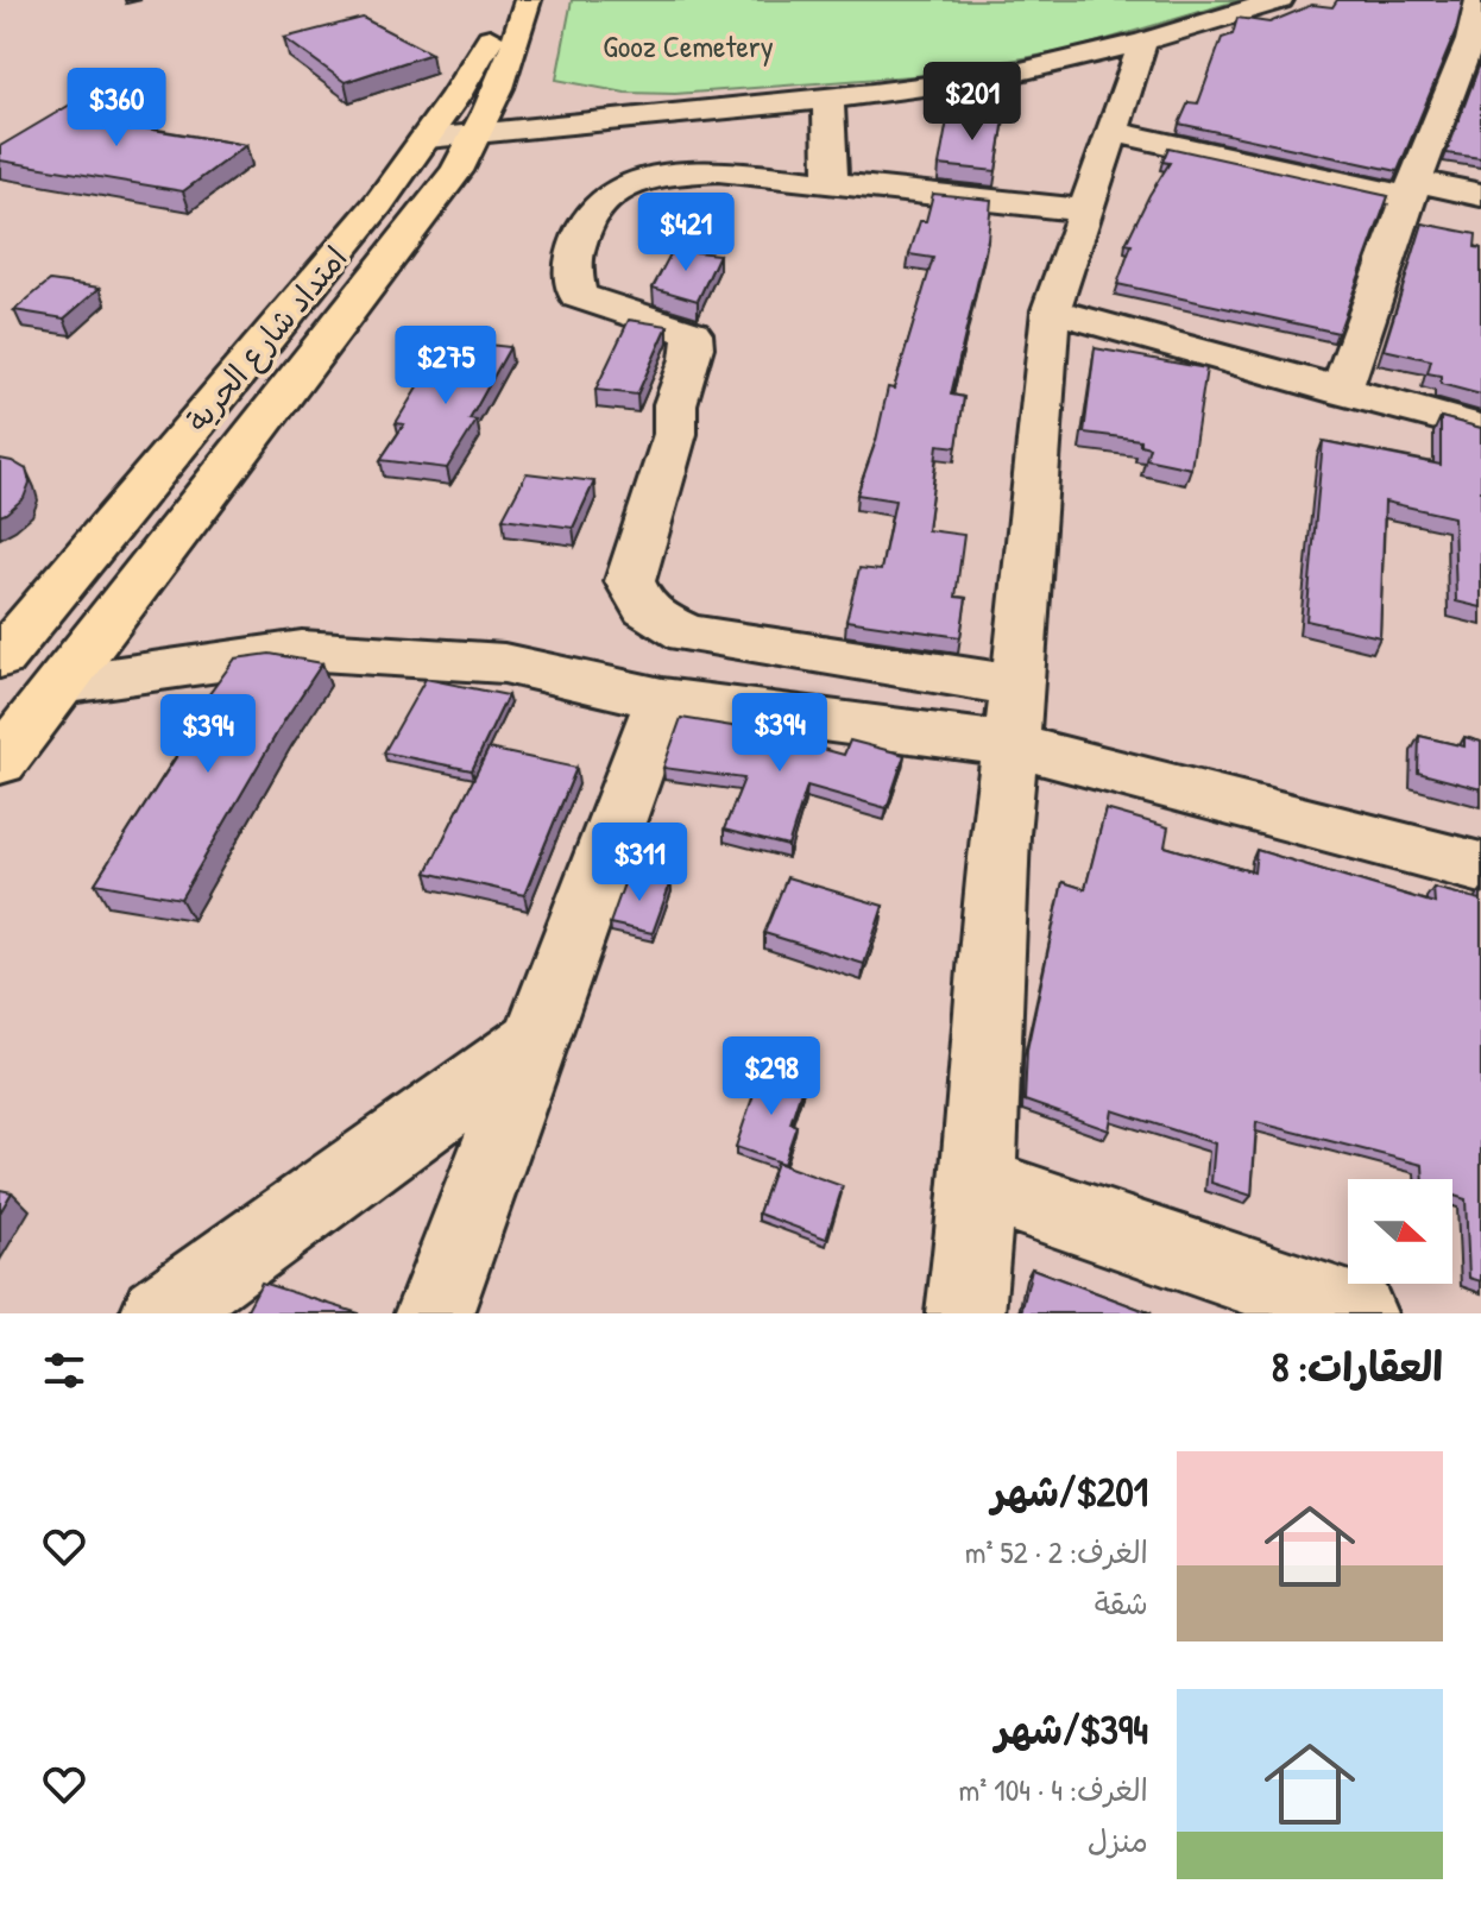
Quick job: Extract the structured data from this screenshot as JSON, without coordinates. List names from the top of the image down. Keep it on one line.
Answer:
{"streets":{"main road":["امتداد شارع الحرية"]},"parks":["Gooz Cemetery"],"north":"right","page":{"price":["$201","$360","$421","$275","$394","$394","$311","$298"],"heading":"العقارات: 8","list":[{"name":"$201/شهر","note":"الغرف: 2 · 52 m² · شقة"},{"name":"$394/شهر","note":"الغرف: 4 · 104 m² · منزل"}]}}
